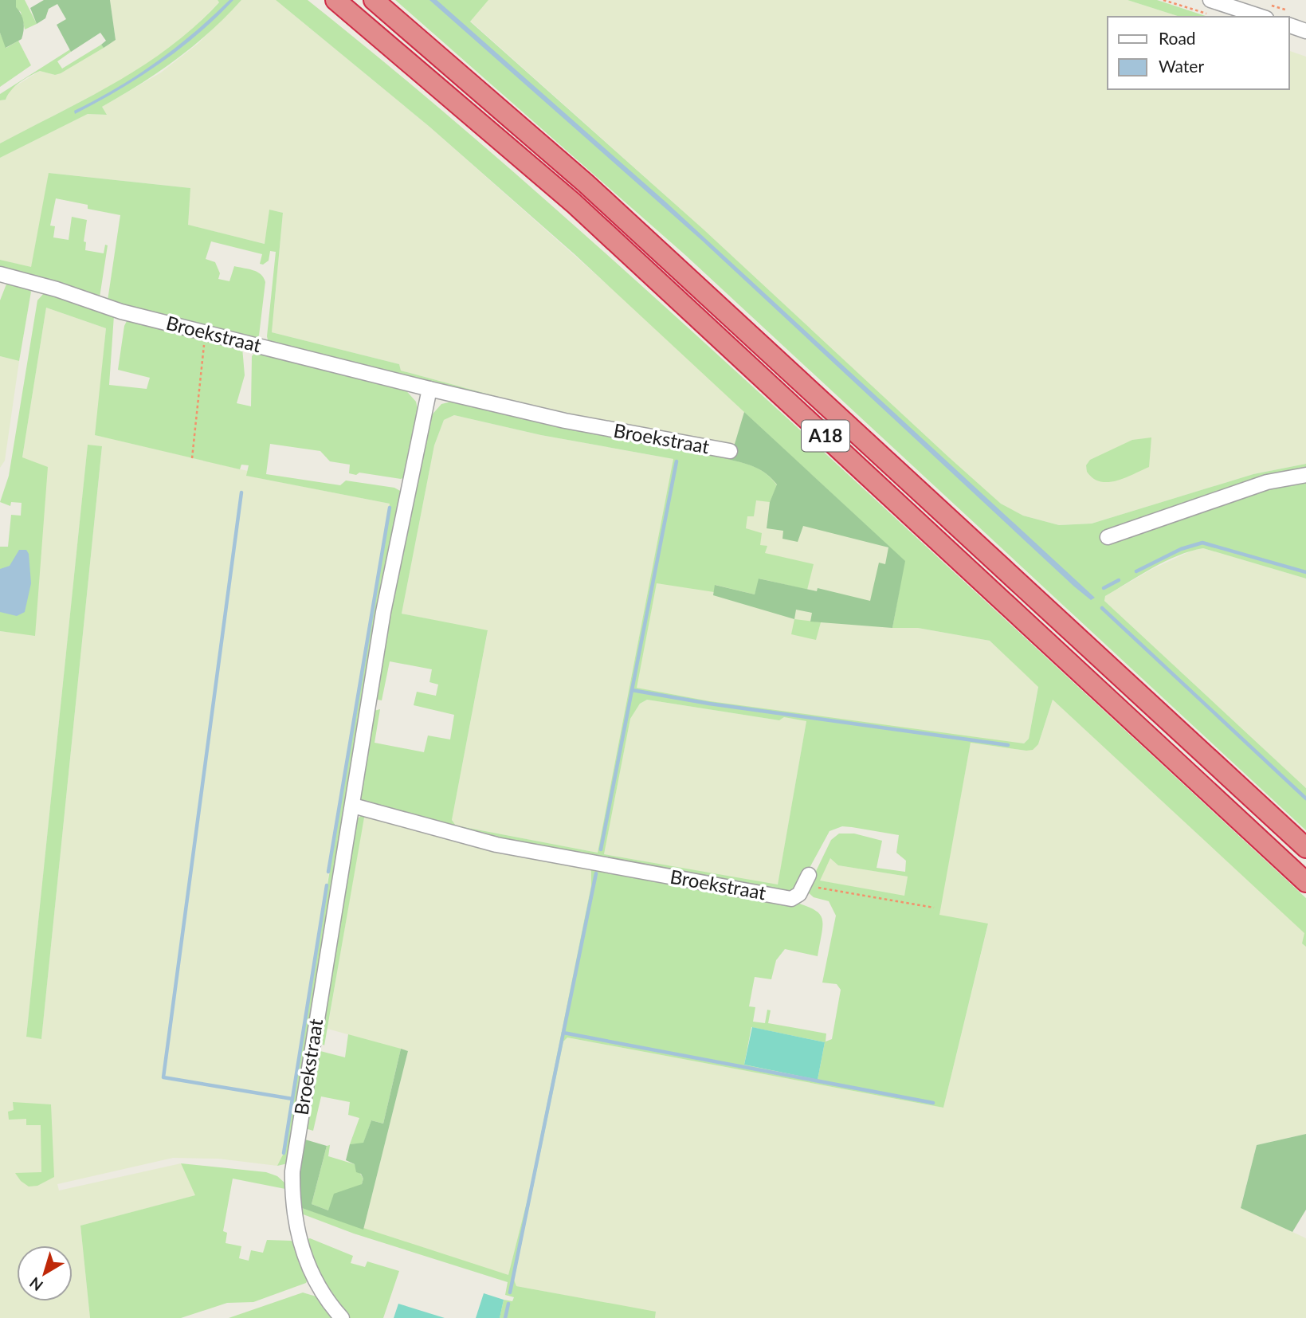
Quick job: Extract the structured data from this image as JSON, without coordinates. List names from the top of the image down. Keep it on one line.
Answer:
{"streets":{"highway":["A18"],"street":["Broekstraat"]},"legend":["Road","Water"],"north":"bottom left"}
